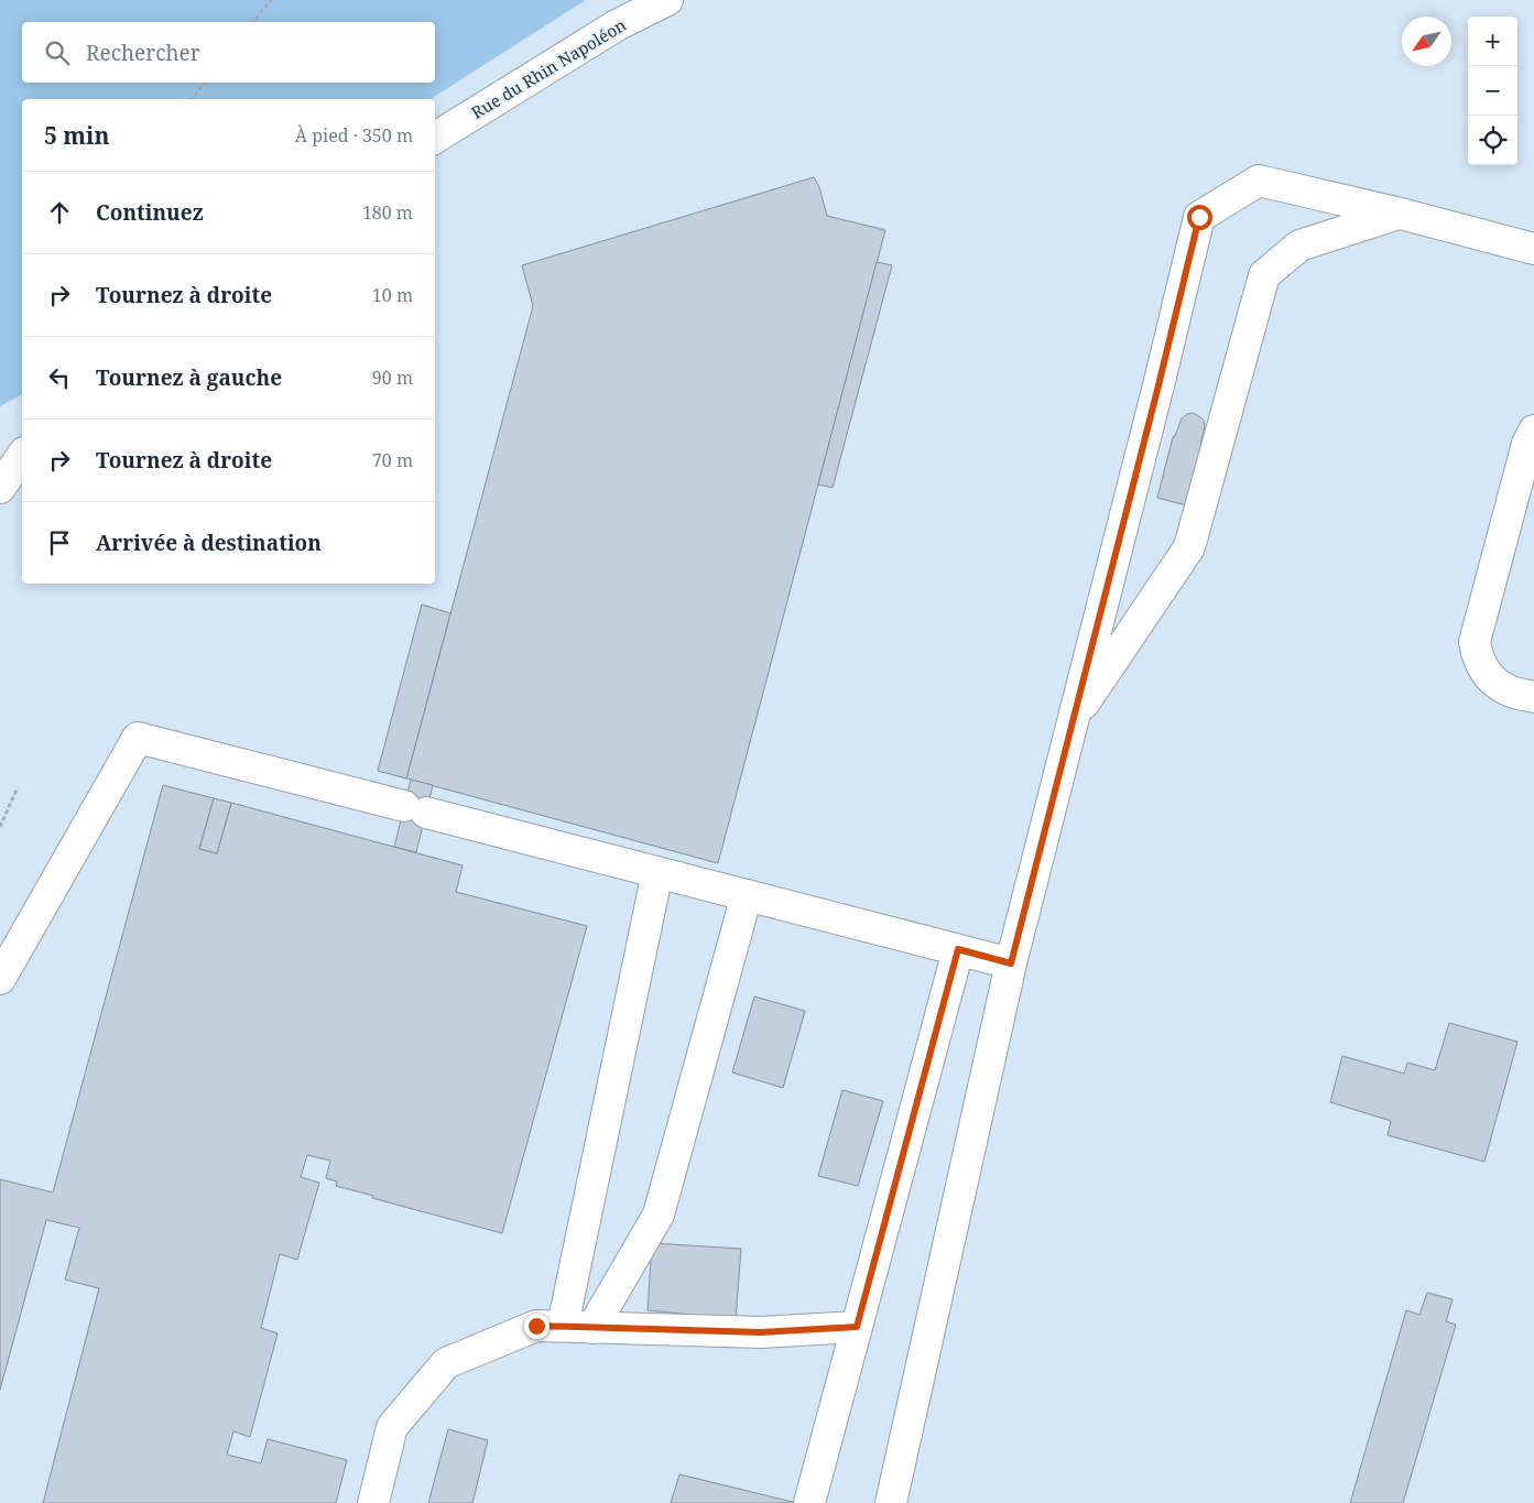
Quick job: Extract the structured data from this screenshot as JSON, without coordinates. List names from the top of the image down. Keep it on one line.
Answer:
{"streets":{"main road":["Rue du Rhin Napoléon"]},"north":"bottom left","page":{"map_buttons":["+","−"],"search":"Rechercher","heading":["5 min","À pied · 350 m"],"list":[["Continuez","180 m"],["Tournez à droite","10 m"],["Tournez à gauche","90 m"],["Tournez à droite","70 m"],"Arrivée à destination"]}}
